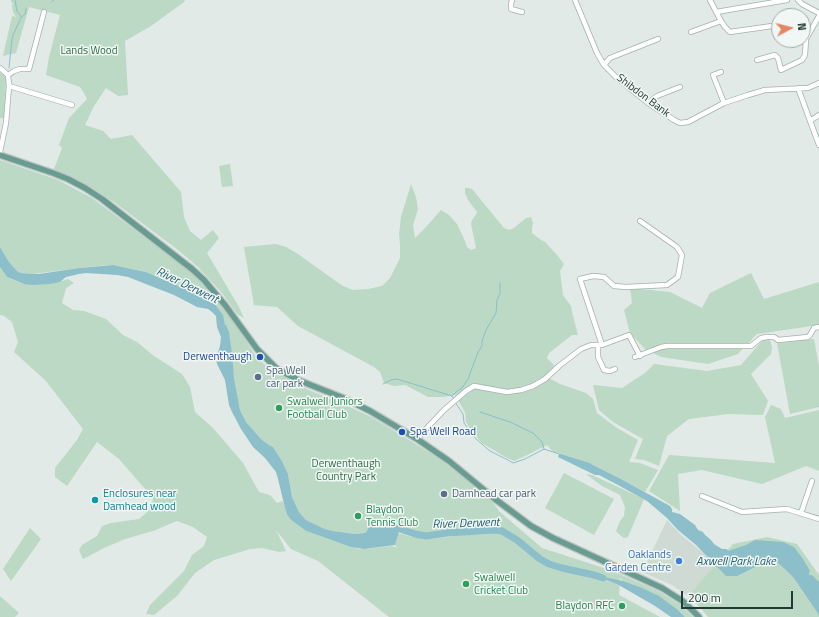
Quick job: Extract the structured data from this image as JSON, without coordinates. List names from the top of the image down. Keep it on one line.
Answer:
{"streets":{"street":["Shibdon Bank"]},"water":["River Derwent","Axwell Park Lake"],"parks":["Lands Wood","Derwenthaugh Country Park"],"places":["Derwenthaugh","Spa Well car park","Swalwell Juniors Football Club","Spa Well Road","Damhead car park","Enclosures near Damhead wood","Blaydon Tennis Club","Oaklands Garden Centre","Swalwell Cricket Club","Blaydon RFC"],"scale_bar":"200 m","north":"right"}
